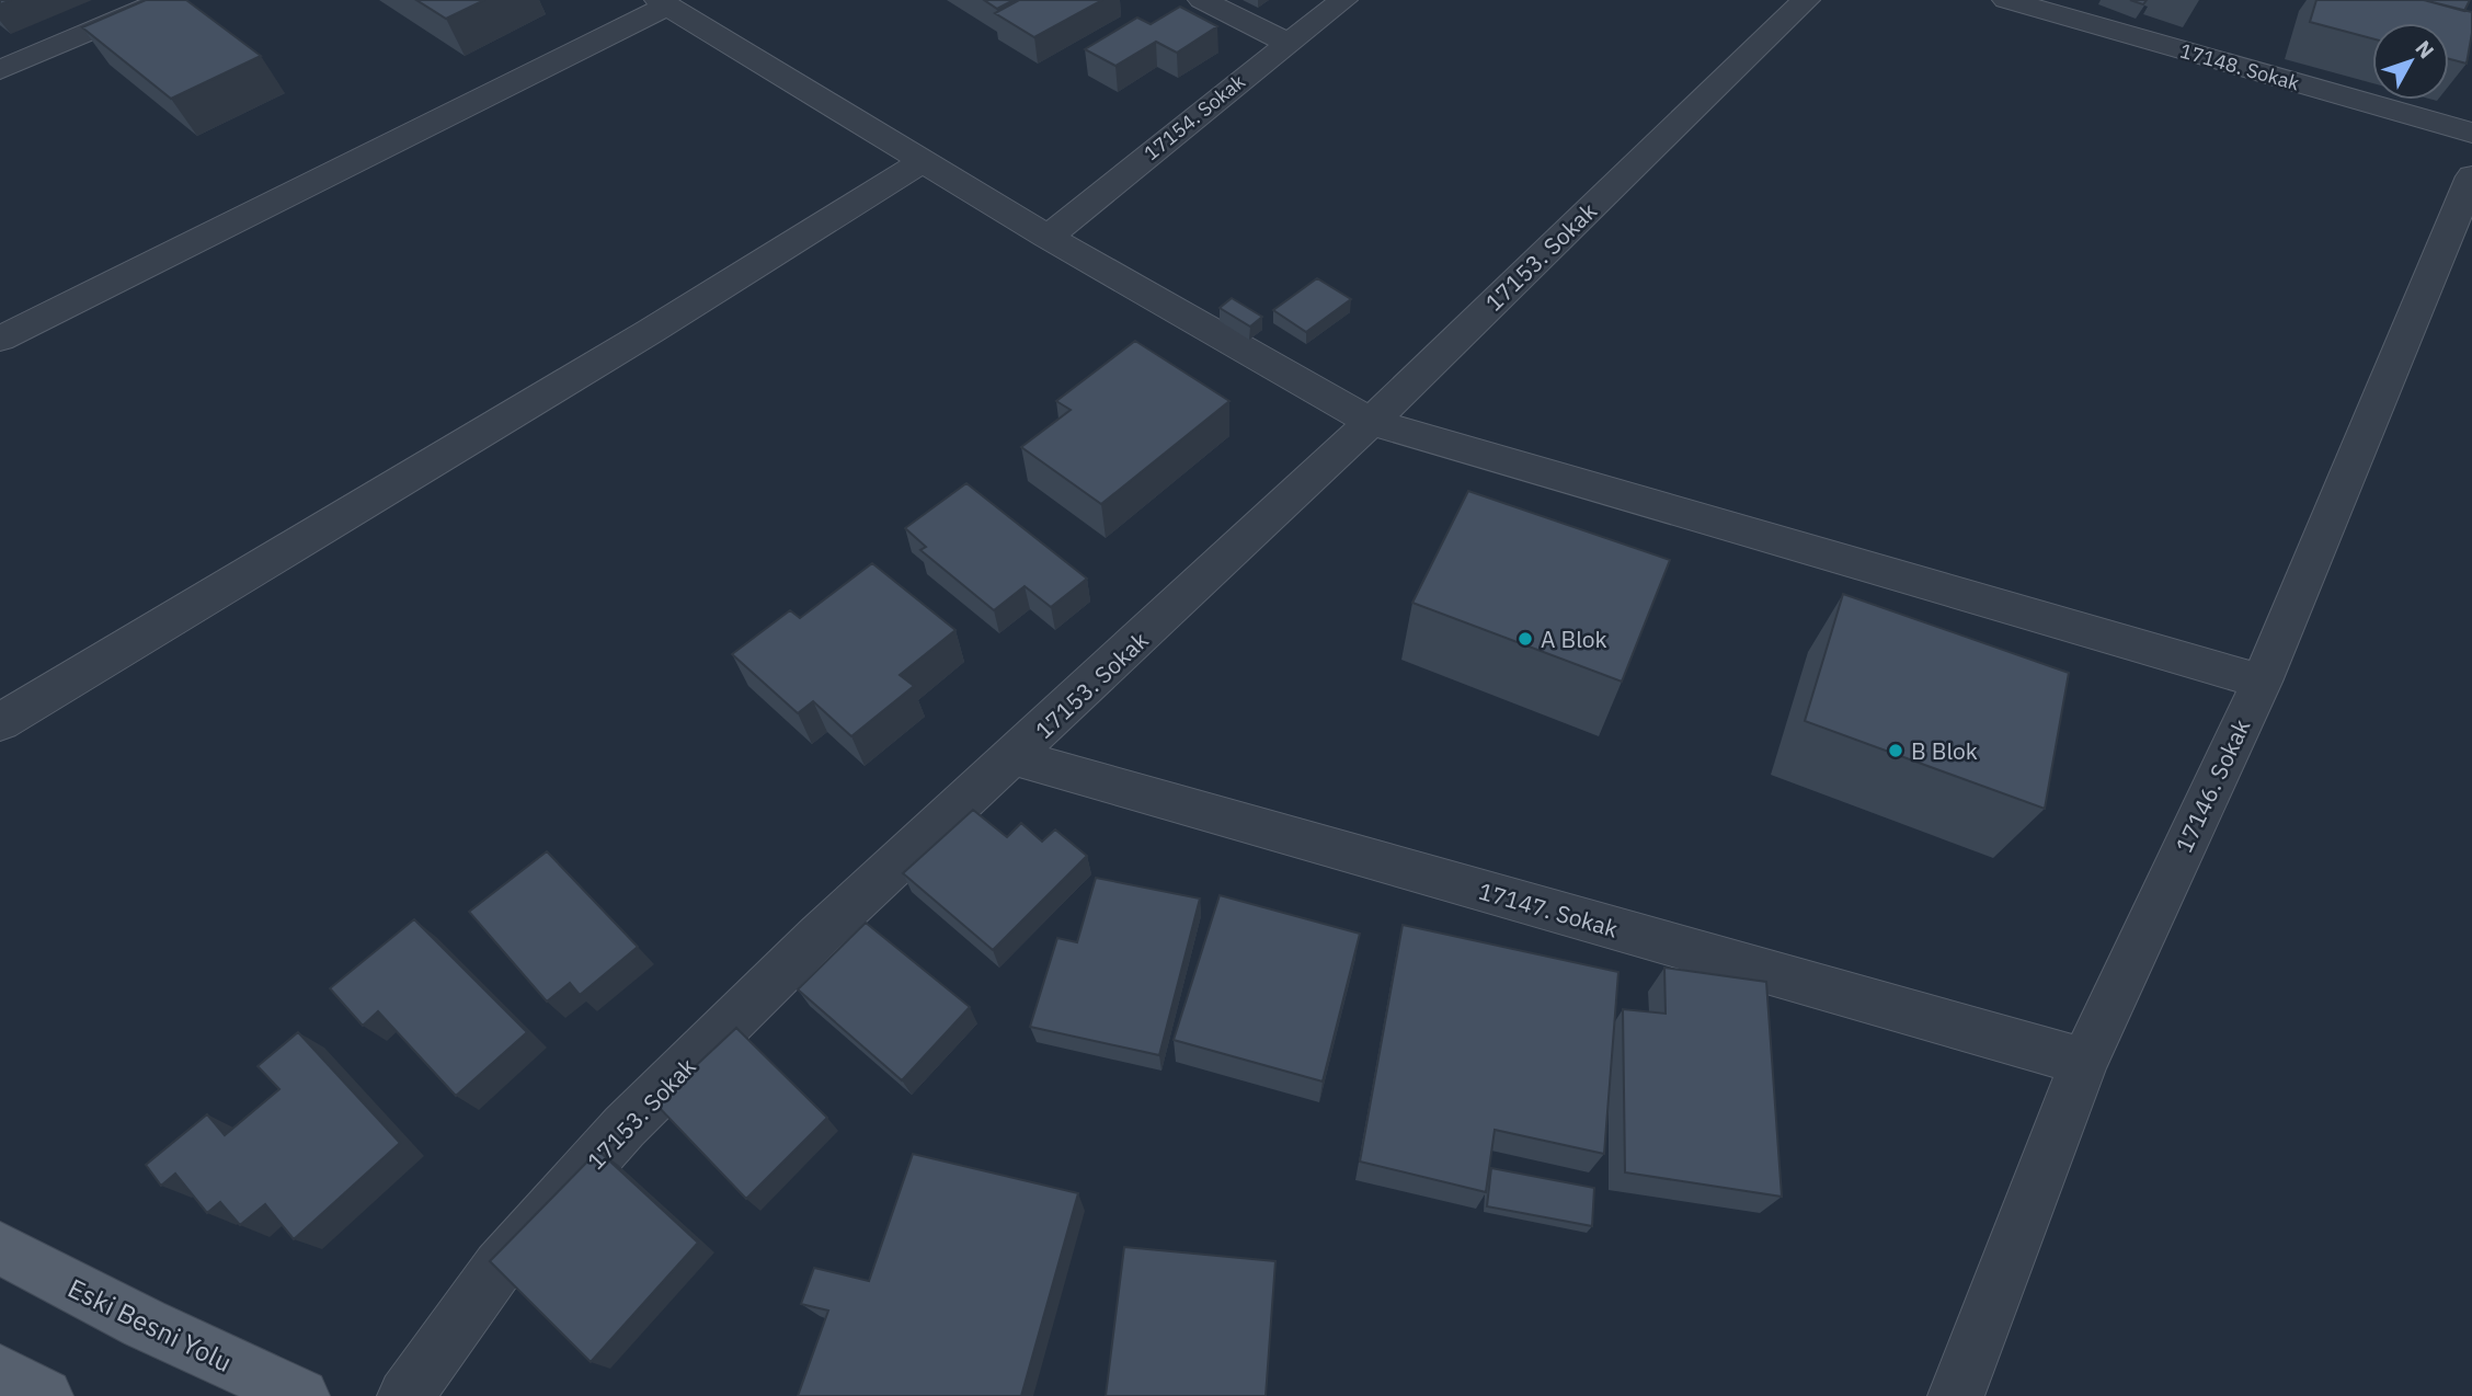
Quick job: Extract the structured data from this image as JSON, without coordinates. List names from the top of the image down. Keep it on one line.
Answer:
{"streets":{"main road":["Eski Besni Yolu"],"street":["17148. Sokak","17154. Sokak","17153. Sokak","17146. Sokak","17147. Sokak"]},"crossings":[["17153. Sokak","17147. Sokak"],["17146. Sokak","17147. Sokak"]],"places":["A Blok","B Blok"],"north":"top right"}
